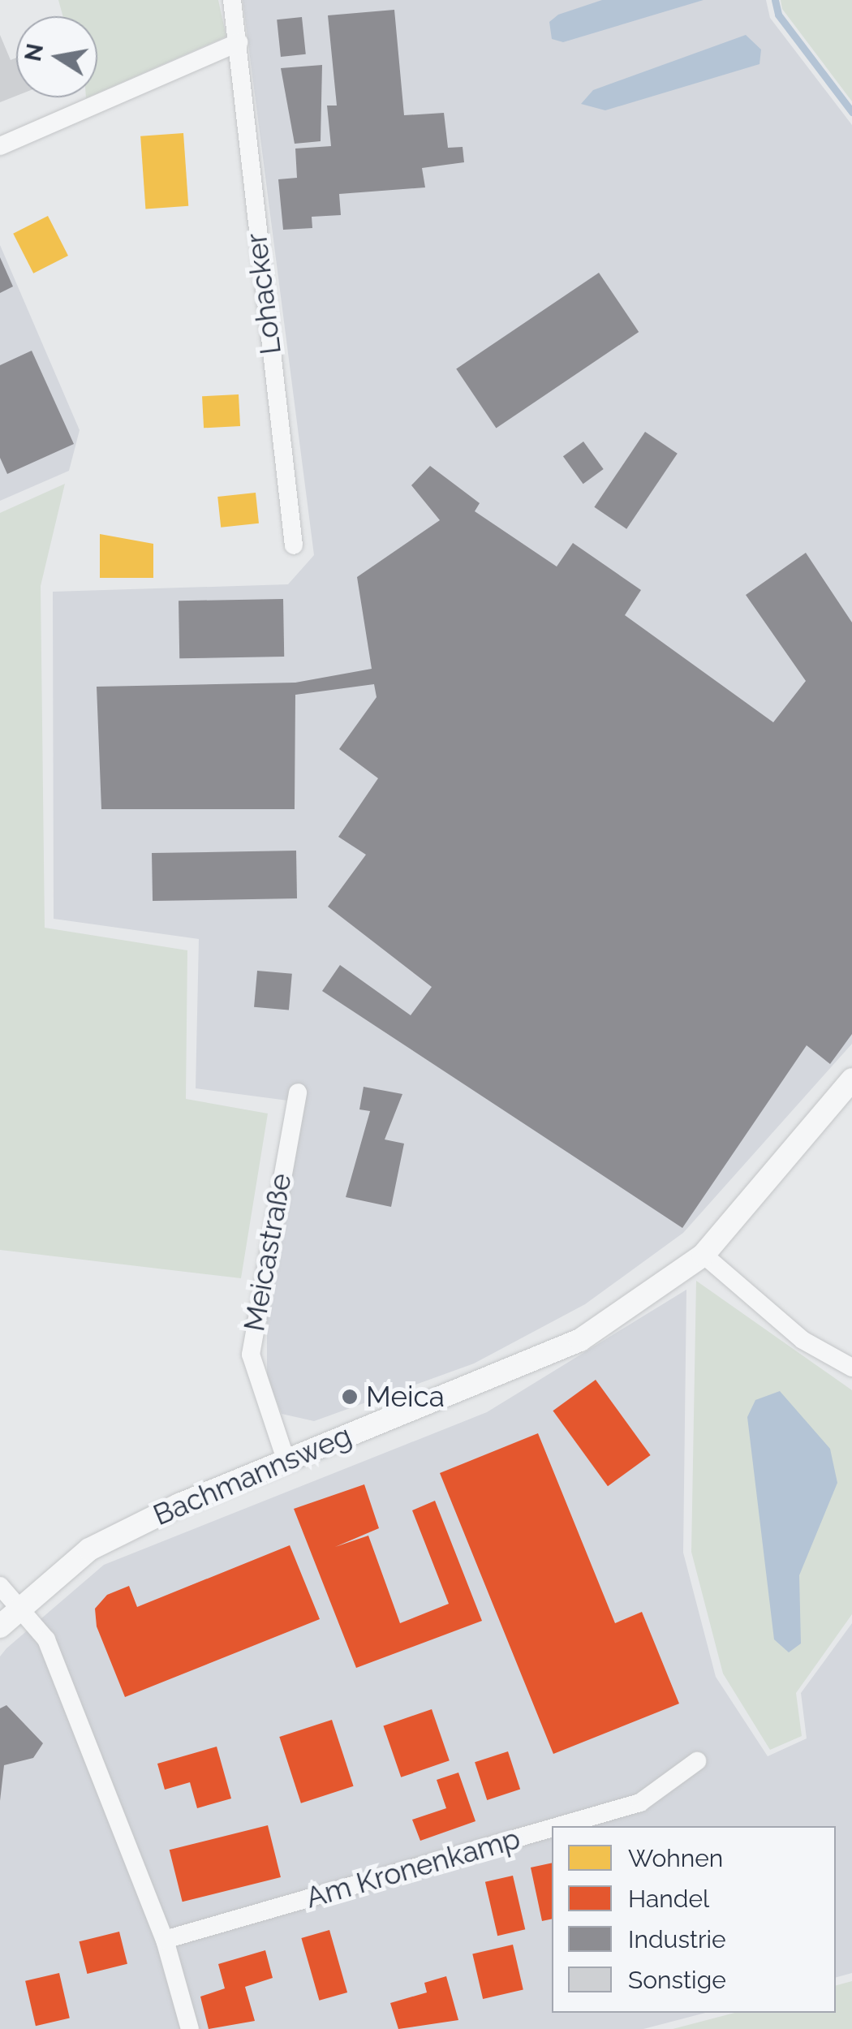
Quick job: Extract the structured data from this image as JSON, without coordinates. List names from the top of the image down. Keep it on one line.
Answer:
{"streets":{"street":["Lohacker","Meicastraße","Bachmannsweg","Am Kronenkamp"]},"crossings":[["Meicastraße","Bachmannsweg"]],"places":["Meica"],"legend":["Wohnen","Handel","Industrie","Sonstige"],"north":"left"}
